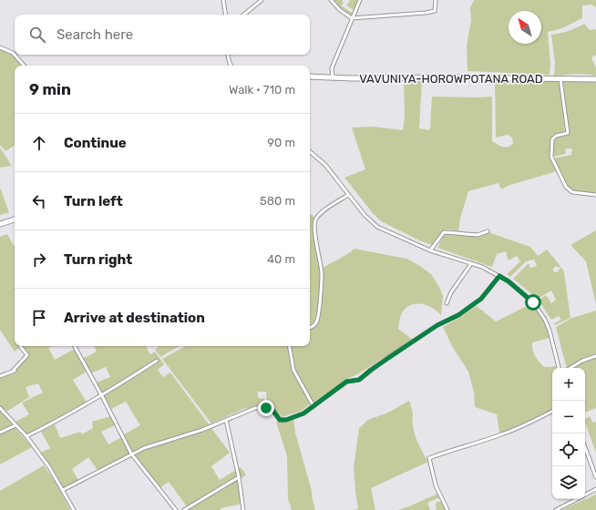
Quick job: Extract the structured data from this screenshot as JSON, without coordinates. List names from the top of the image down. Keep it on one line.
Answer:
{"streets":{"highway":["VAVUNIYA-HOROWPOTANA ROAD"]},"north":"top left","page":{"search":"Search here","heading":["9 min","Walk · 710 m"],"list":[["Continue","90 m"],["Turn left","580 m"],["Turn right","40 m"],"Arrive at destination"],"map_buttons":["+","−"]}}
